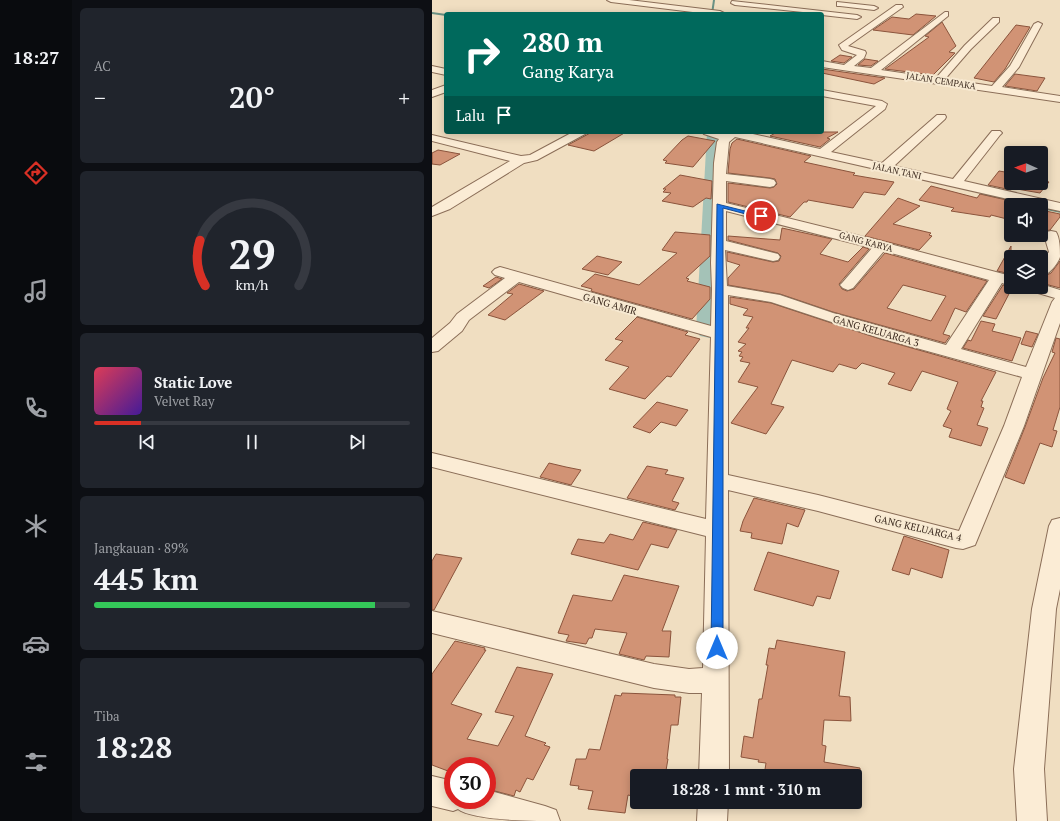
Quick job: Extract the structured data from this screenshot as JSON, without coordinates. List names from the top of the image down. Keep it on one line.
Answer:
{"streets":{"street":["JALAN CEMPAKA","JALAN TANI","GANG KARYA","GANG AMIR","GANG KELUARGA 3","GANG KELUARGA 4"]},"crossings":[["GANG KELUARGA 3","GANG KELUARGA 4"]],"north":"left","page":{"tabs":"18:27","tile":["AC",["Jangkauan · 89%","445 km"],["Tiba","18:28"]],"turn":["280 m","Gang Karya"],"heat":["−","20°","+"],"then":"Lalu","song":["Static Love","Velvet Ray"],"limit":"30","trip":"18:28 · 1 mnt · 310 m","gauge":["29","km/h"]}}
